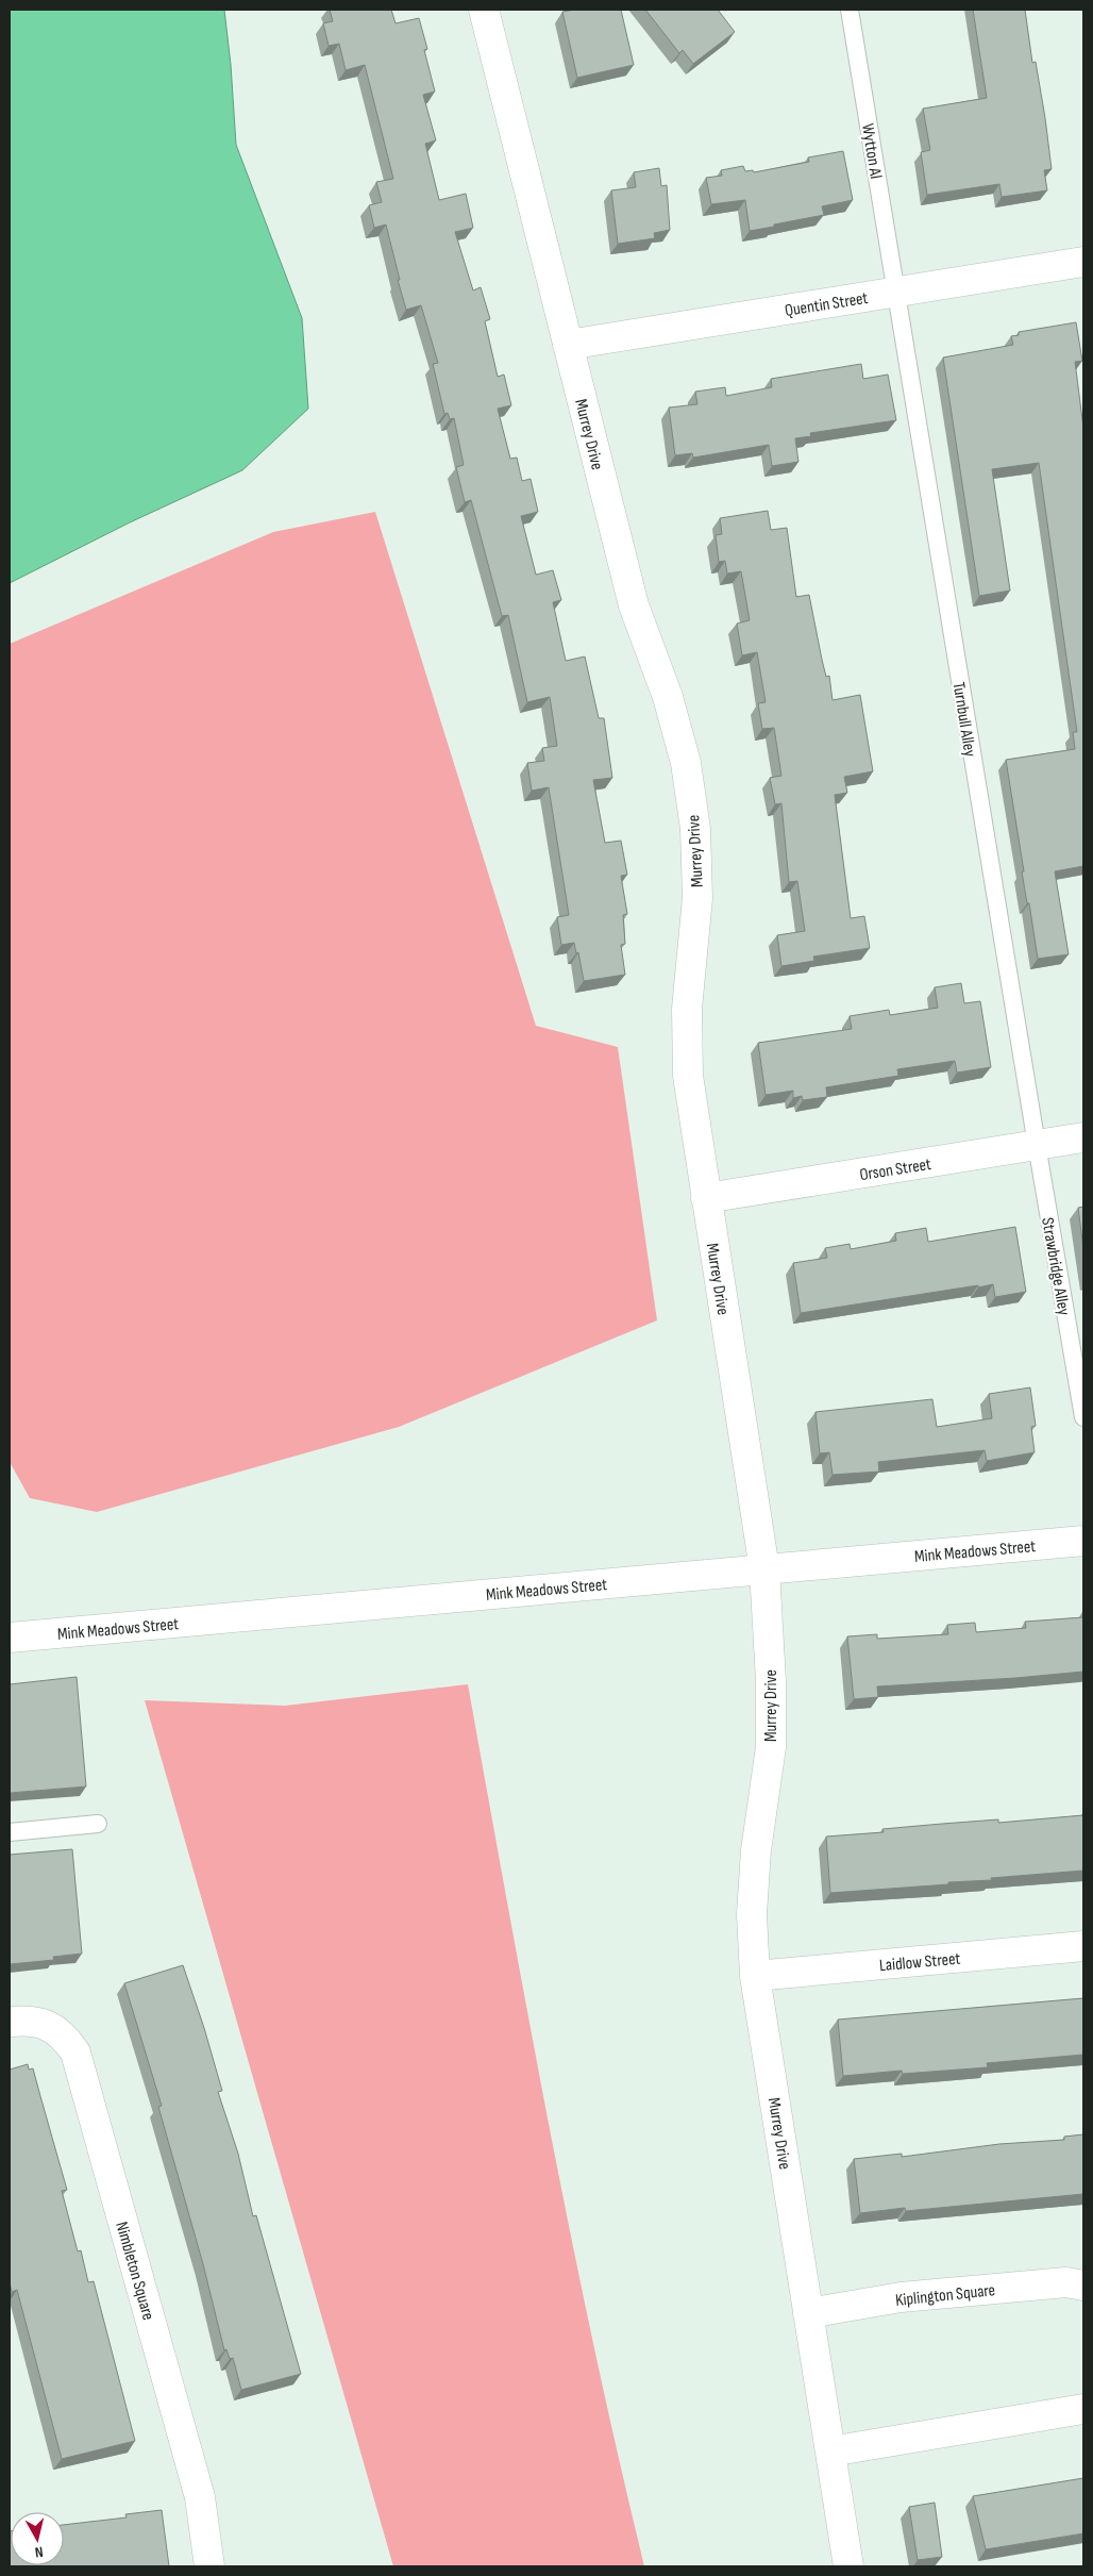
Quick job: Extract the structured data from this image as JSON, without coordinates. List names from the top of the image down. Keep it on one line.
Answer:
{"streets":{"street":["Quentin Street","Murrey Drive","Orson Street","Mink Meadows Street","Laidlow Street","Nimbleton Square","Kiplington Square"],"lane":["Wytton Al","Turnbull Alley","Strawbridge Alley"]},"crossings":[["Wytton Al","Quentin Street"],["Wytton Al","Turnbull Alley"],["Quentin Street","Murrey Drive"],["Quentin Street","Turnbull Alley"],["Murrey Drive","Orson Street"],["Murrey Drive","Mink Meadows Street"],["Murrey Drive","Laidlow Street"],["Murrey Drive","Kiplington Square"],["Turnbull Alley","Orson Street"],["Turnbull Alley","Strawbridge Alley"],["Orson Street","Strawbridge Alley"]],"north":"bottom"}
